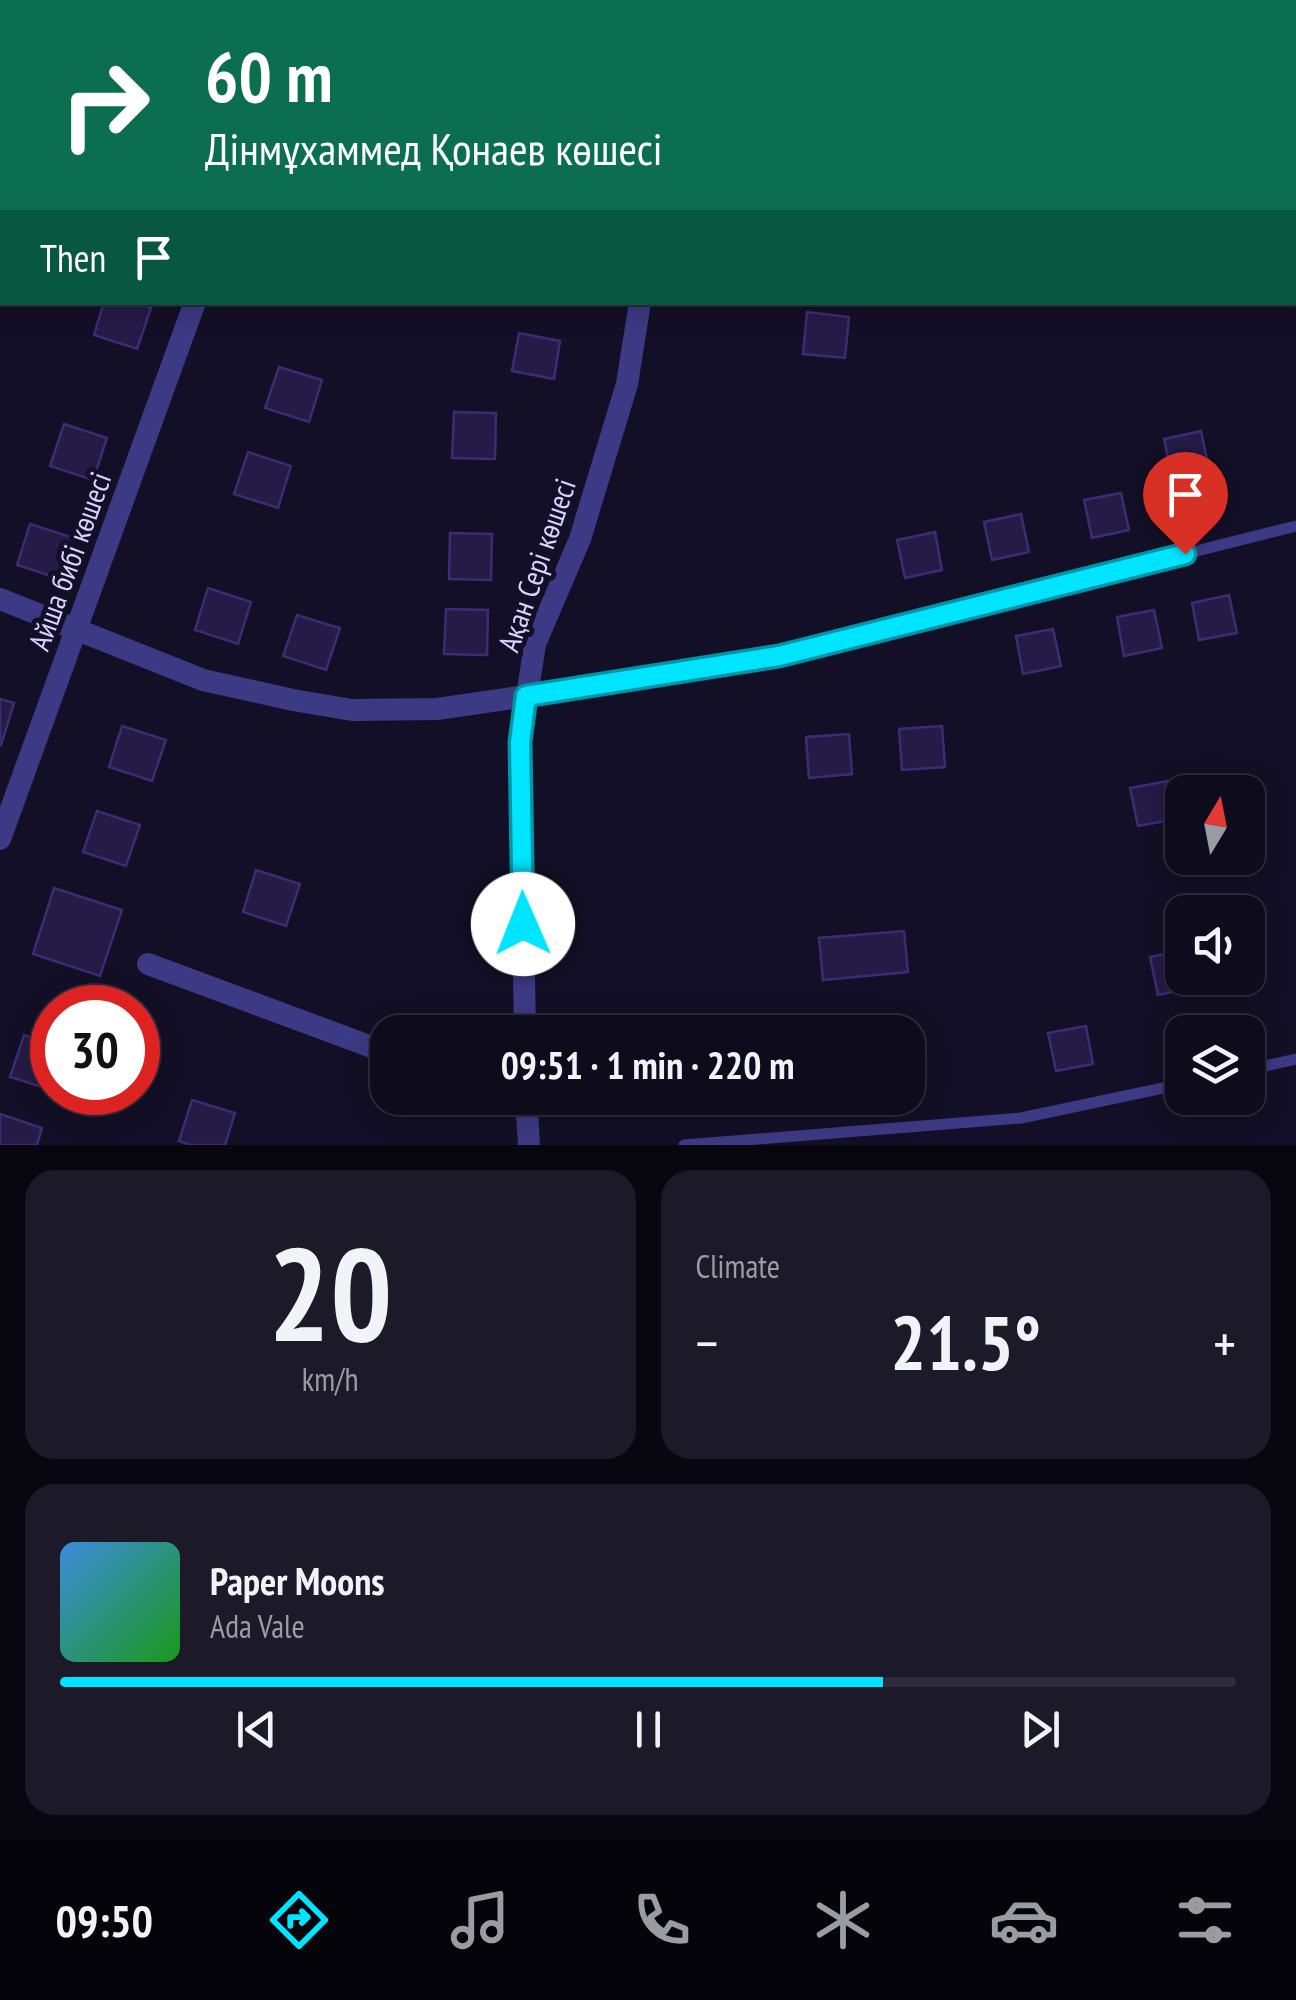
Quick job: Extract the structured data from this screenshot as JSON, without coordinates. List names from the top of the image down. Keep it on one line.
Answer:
{"streets":{"street":["Айша бибі көшесі","Ақан Сері көшесі"]},"north":"top","page":{"turn":["60 m","Дінмұхаммед Қонаев көшесі"],"then":"Then","limit":"30","trip":"09:51 · 1 min · 220 m","tile":[["20","km/h"],"Climate"],"heat":["−","21.5°","+"],"song":["Paper Moons","Ada Vale"],"tabs":"09:50"}}
